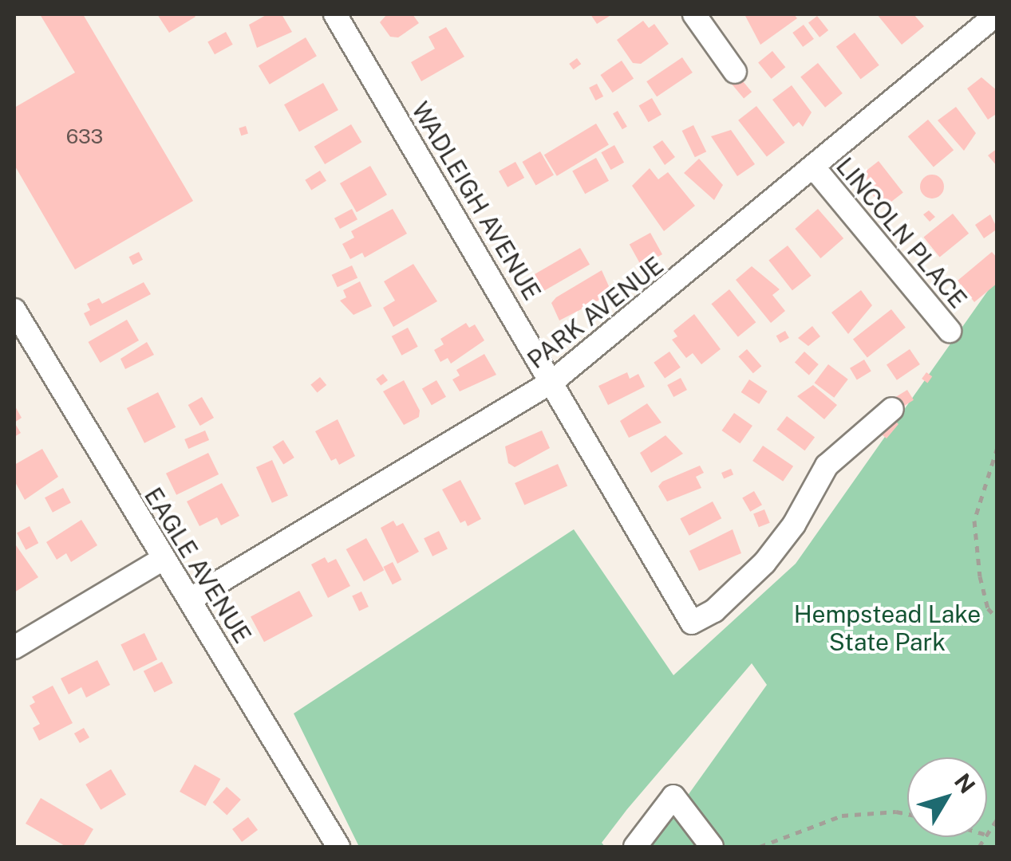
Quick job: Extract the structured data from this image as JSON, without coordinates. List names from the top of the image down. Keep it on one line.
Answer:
{"streets":{"street":["WADLEIGH AVENUE","LINCOLN PLACE","PARK AVENUE","EAGLE AVENUE"]},"crossings":[["WADLEIGH AVENUE","PARK AVENUE"],["LINCOLN PLACE","PARK AVENUE"],["PARK AVENUE","EAGLE AVENUE"]],"parks":["Hempstead Lake State Park"],"house_numbers":["633"],"north":"top right"}
